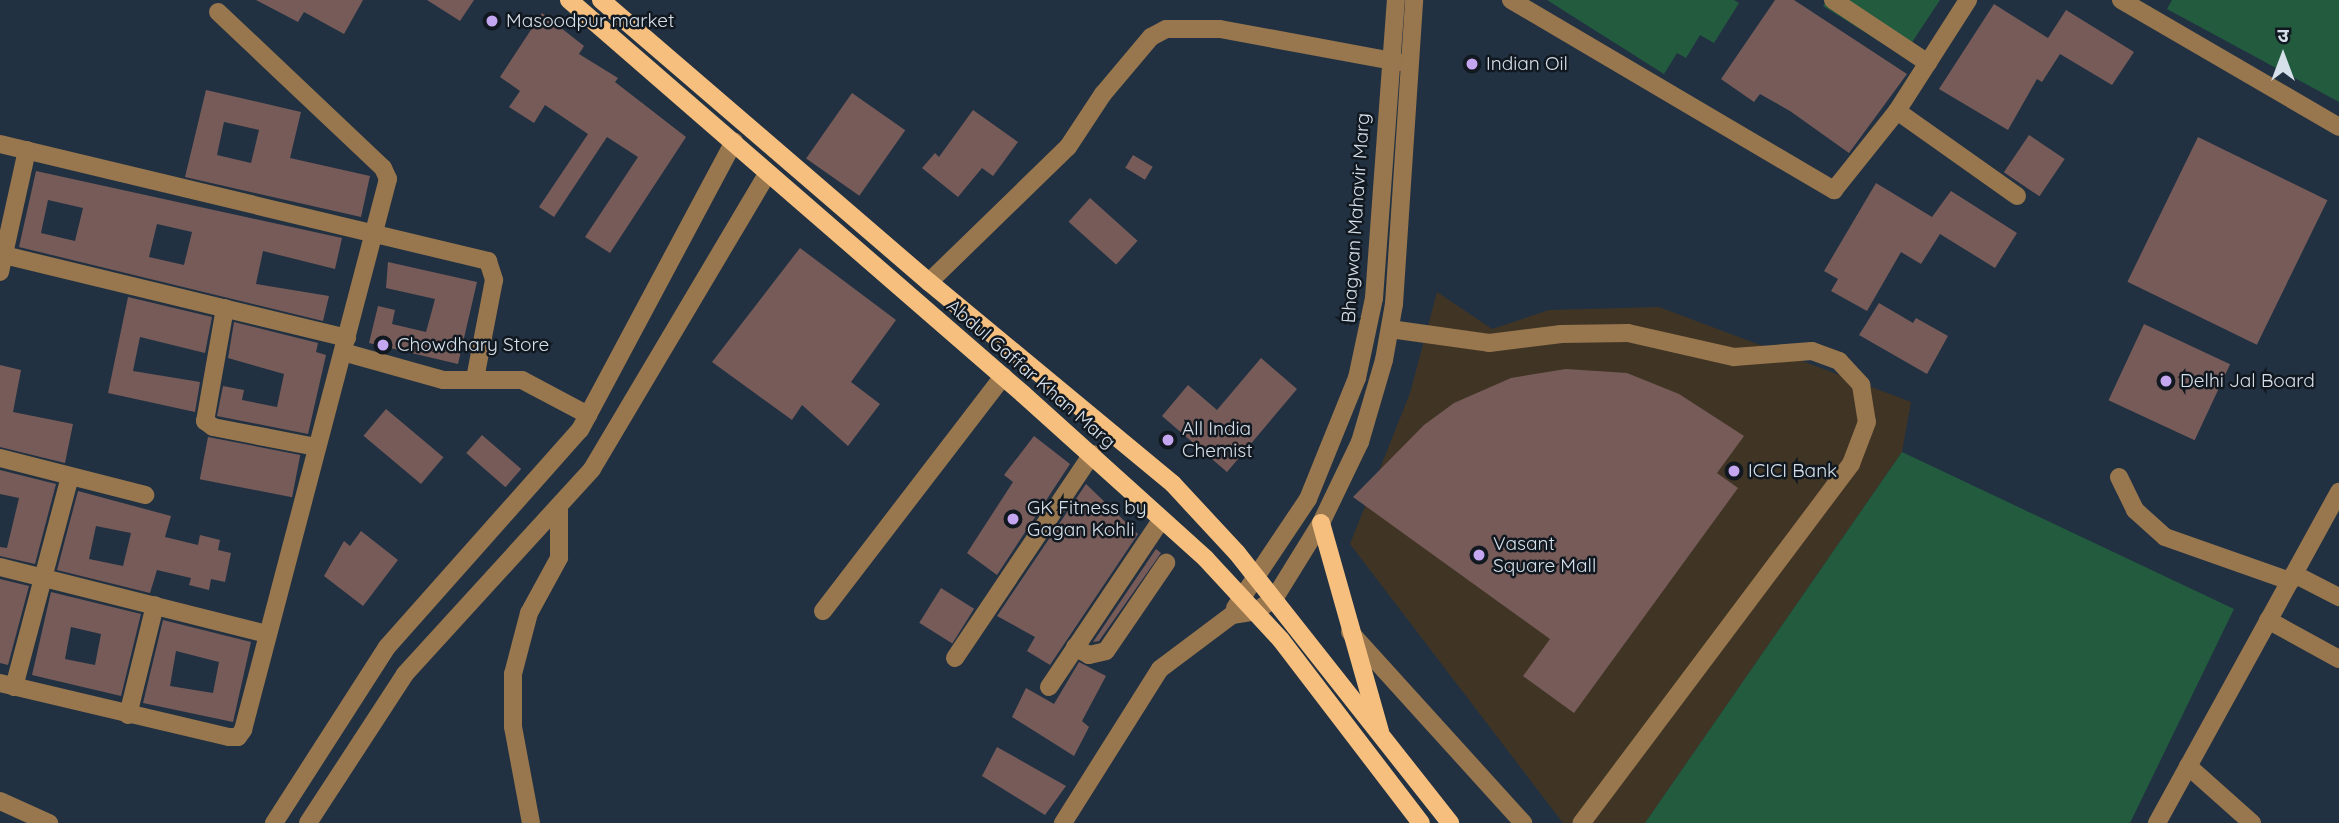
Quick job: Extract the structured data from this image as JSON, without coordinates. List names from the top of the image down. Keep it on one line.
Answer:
{"streets":{"main road":["Abdul Gaffar Khan Marg"],"street":["Bhagwan Mahavir Marg"]},"crossings":[["Bhagwan Mahavir Marg","Abdul Gaffar Khan Marg"]],"places":["Masoodpur market","Indian Oil","Chowdhary Store","Delhi Jal Board","All India Chemist","ICICI Bank","GK Fitness by Gagan Kohli","Vasant Square Mall"],"north":"top"}
